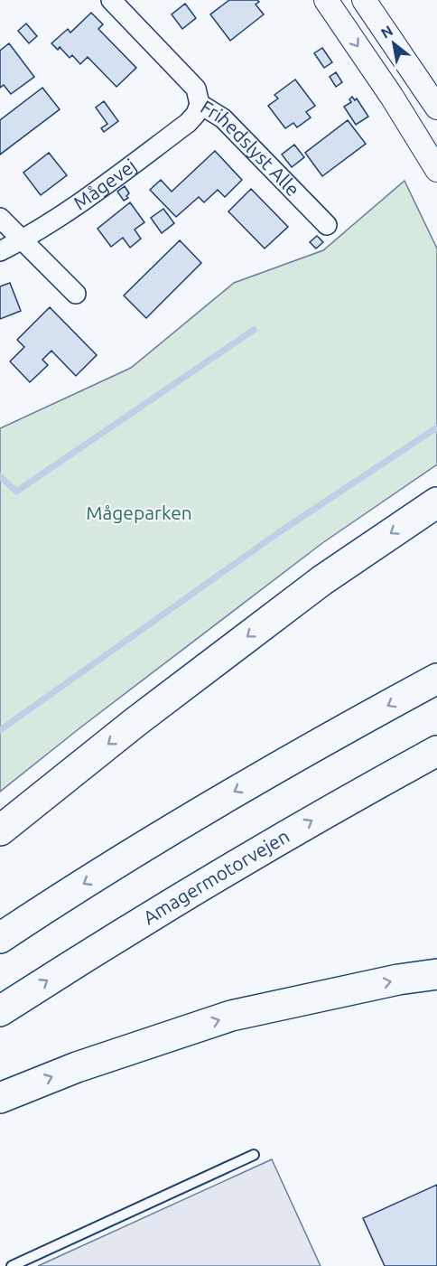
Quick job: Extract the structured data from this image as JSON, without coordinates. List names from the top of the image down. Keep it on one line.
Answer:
{"streets":{"highway":["Amagermotorvejen"],"street":["Frihedslyst Alle","Mågevej"]},"crossings":[["Frihedslyst Alle","Mågevej"]],"parks":["Mågeparken"],"north":"top left"}
